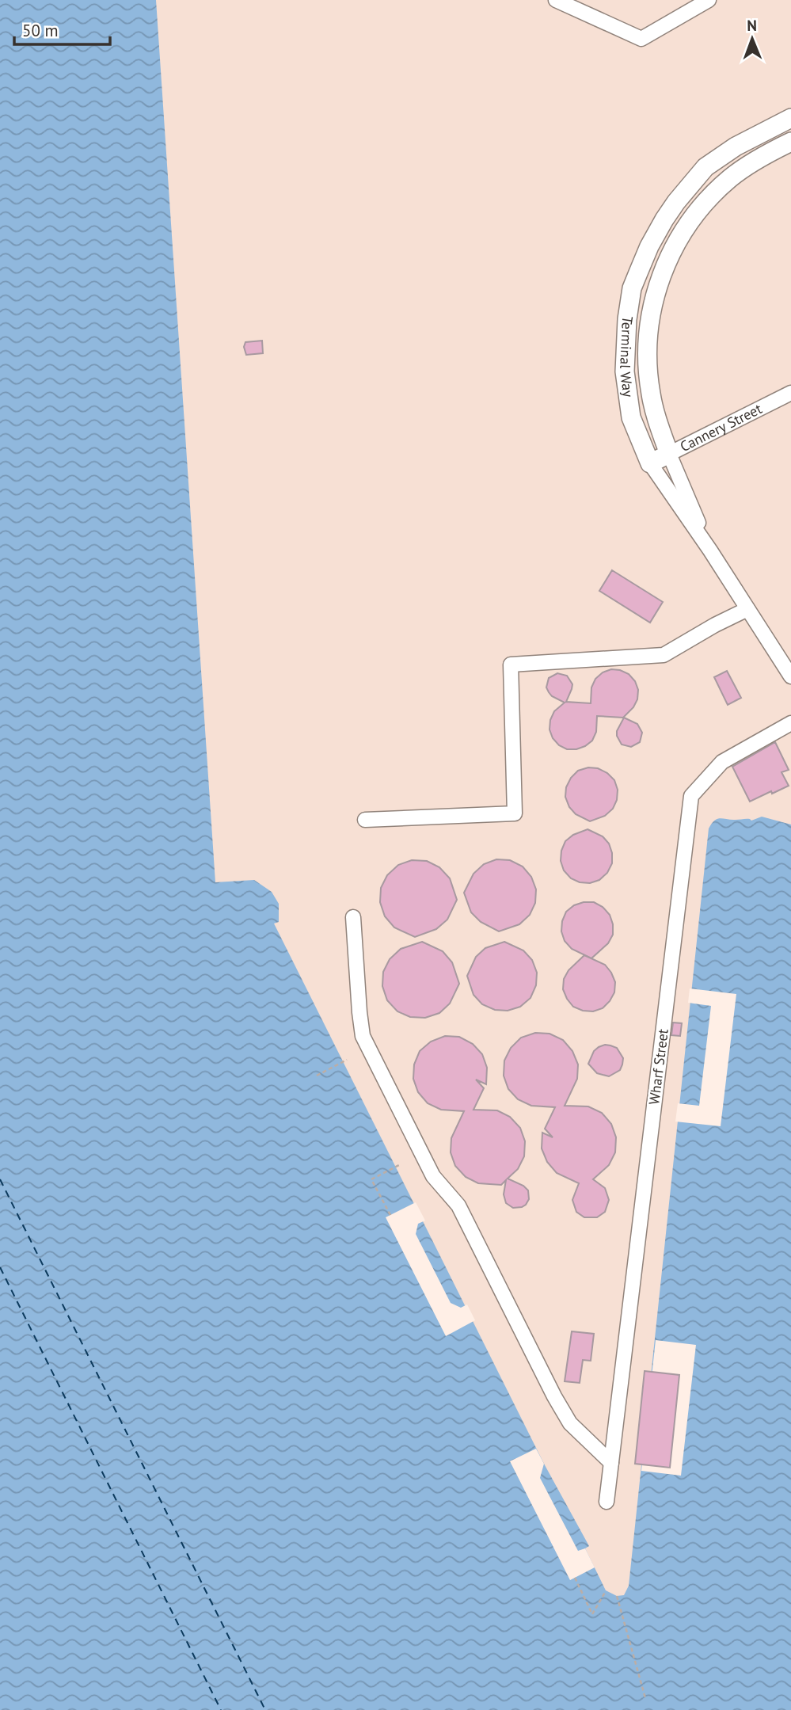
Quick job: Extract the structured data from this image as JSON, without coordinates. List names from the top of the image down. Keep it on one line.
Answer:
{"streets":{"main road":["Terminal Way","Cannery Street"],"street":["Wharf Street"]},"crossings":[["Terminal Way","Cannery Street"]],"scale_bar":"50 m","north":"top"}
